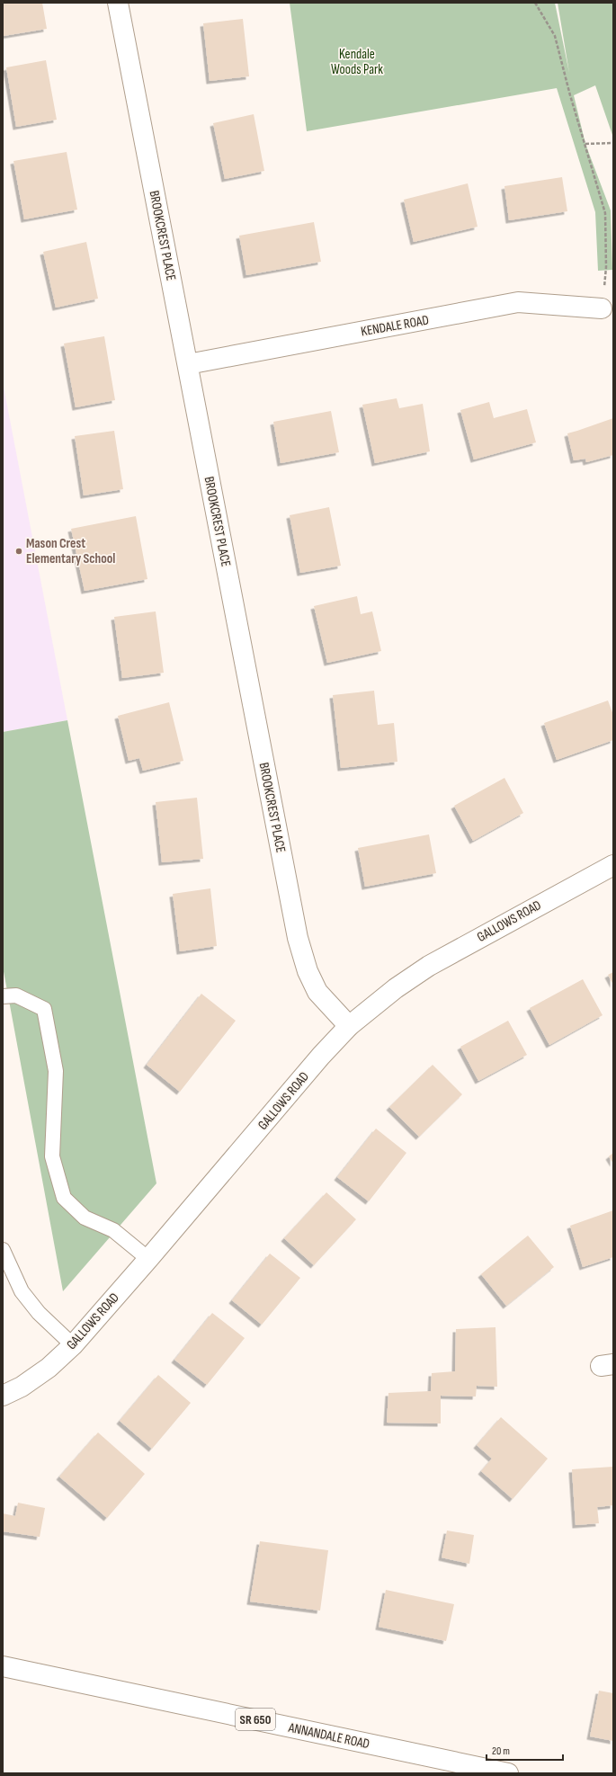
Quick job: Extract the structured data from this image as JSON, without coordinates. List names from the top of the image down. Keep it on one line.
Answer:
{"streets":{"street":["BROOKCREST PLACE","KENDALE ROAD","GALLOWS ROAD","SR 650","ANNANDALE ROAD"]},"crossings":[["BROOKCREST PLACE","KENDALE ROAD"],["BROOKCREST PLACE","GALLOWS ROAD"]],"parks":["Kendale Woods Park"],"places":["Mason Crest Elementary School"],"scale_bar":"20 m"}
